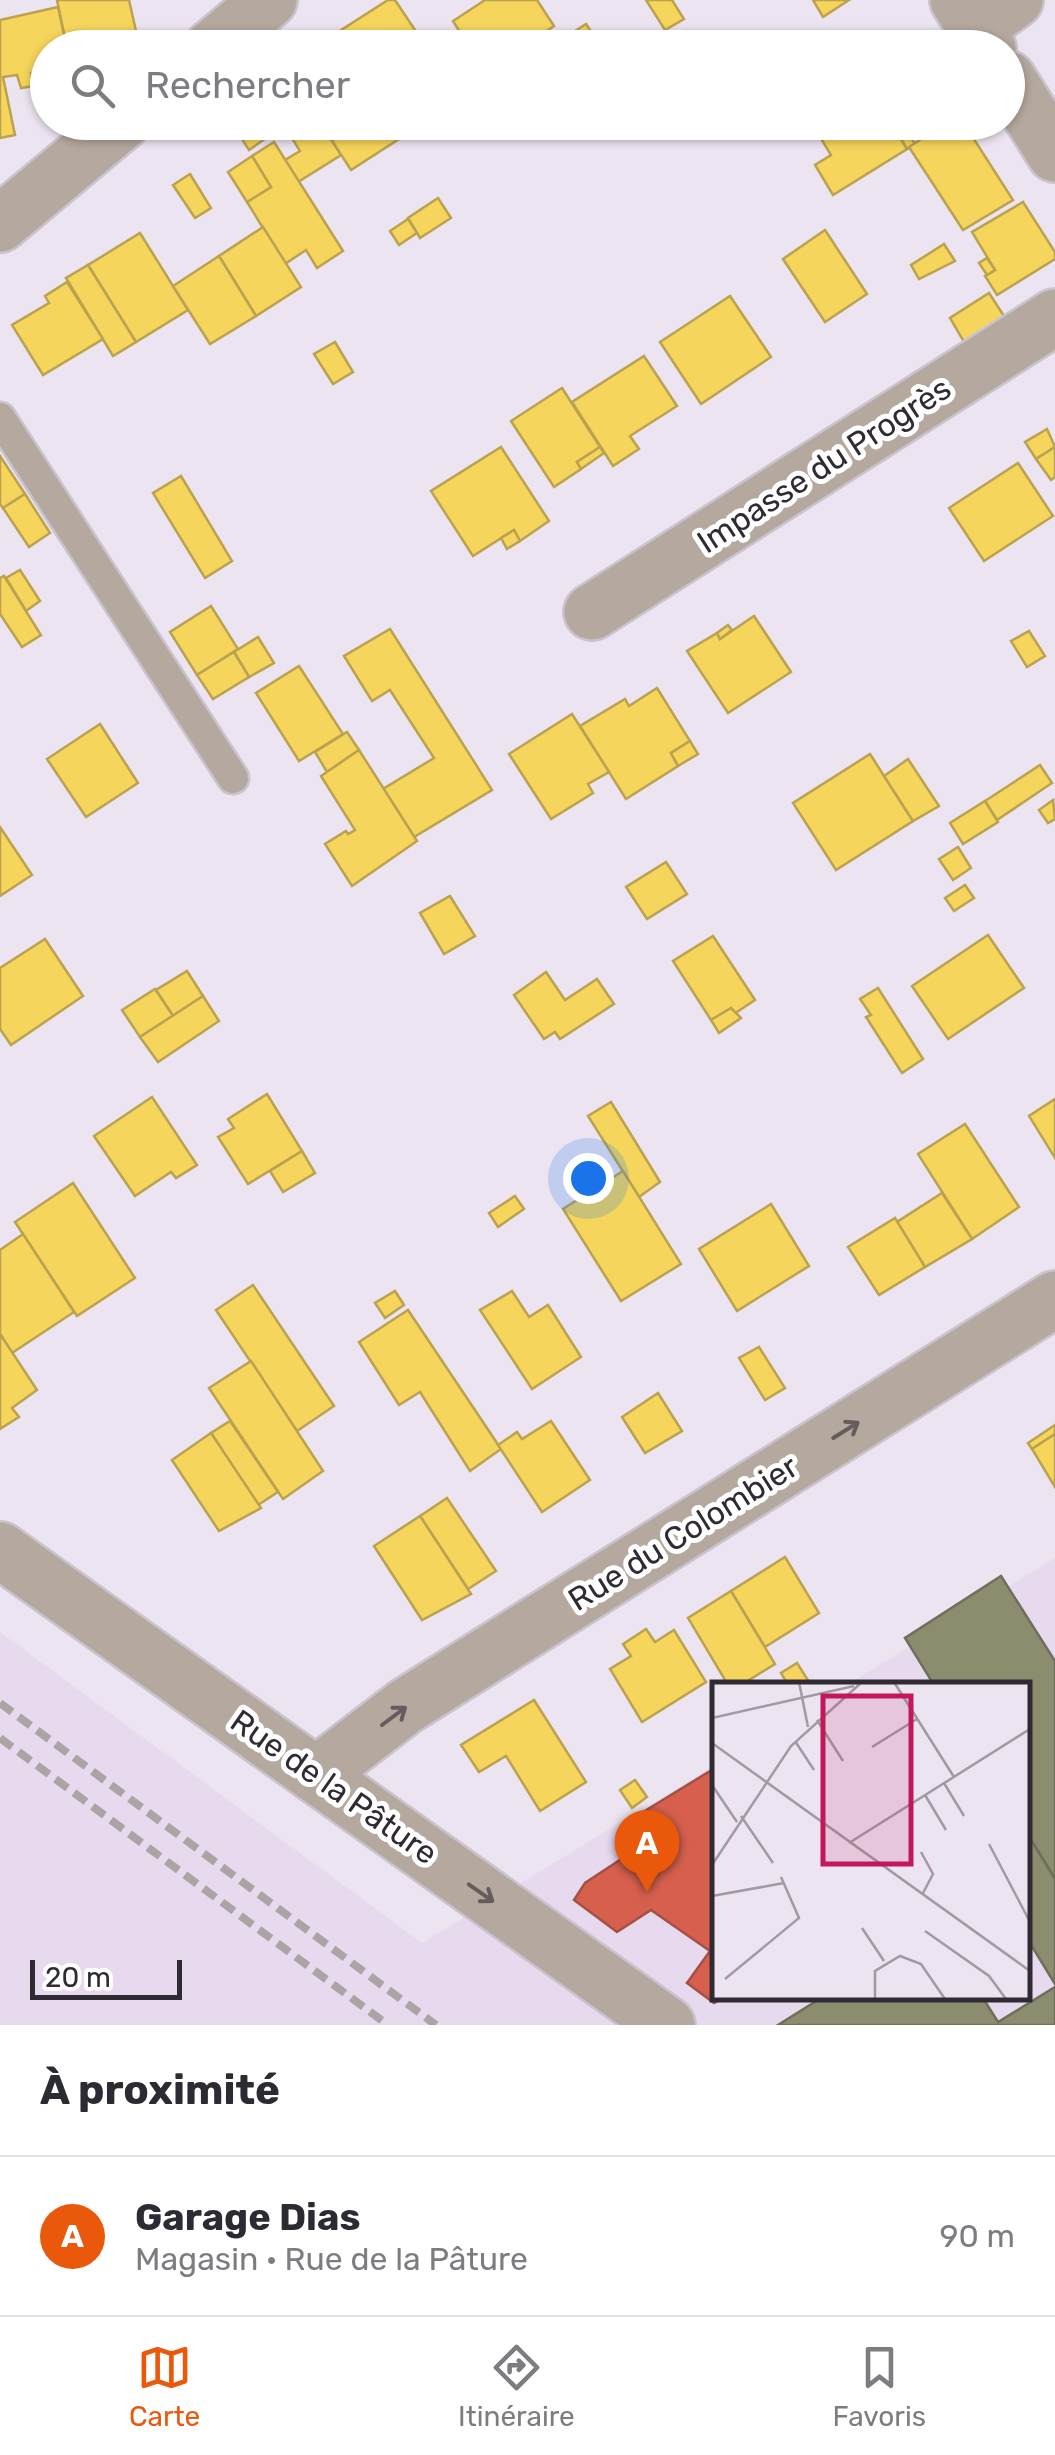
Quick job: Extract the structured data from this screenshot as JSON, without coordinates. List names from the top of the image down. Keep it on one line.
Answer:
{"streets":{"street":["Impasse du Progrès","Rue du Colombier","Rue de la Pâture"]},"crossings":[["Rue du Colombier","Rue de la Pâture"]],"one_way":["Rue du Colombier","Rue de la Pâture"],"scale_bar":"20 m","page":{"search":"Rechercher","pins":"A","scale":"20 m","heading":"À proximité","list":[{"mark":"A","name":"Garage Dias","note":"Magasin · Rue de la Pâture","value":"90 m"}],"nav":["Carte","Itinéraire","Favoris"]}}
